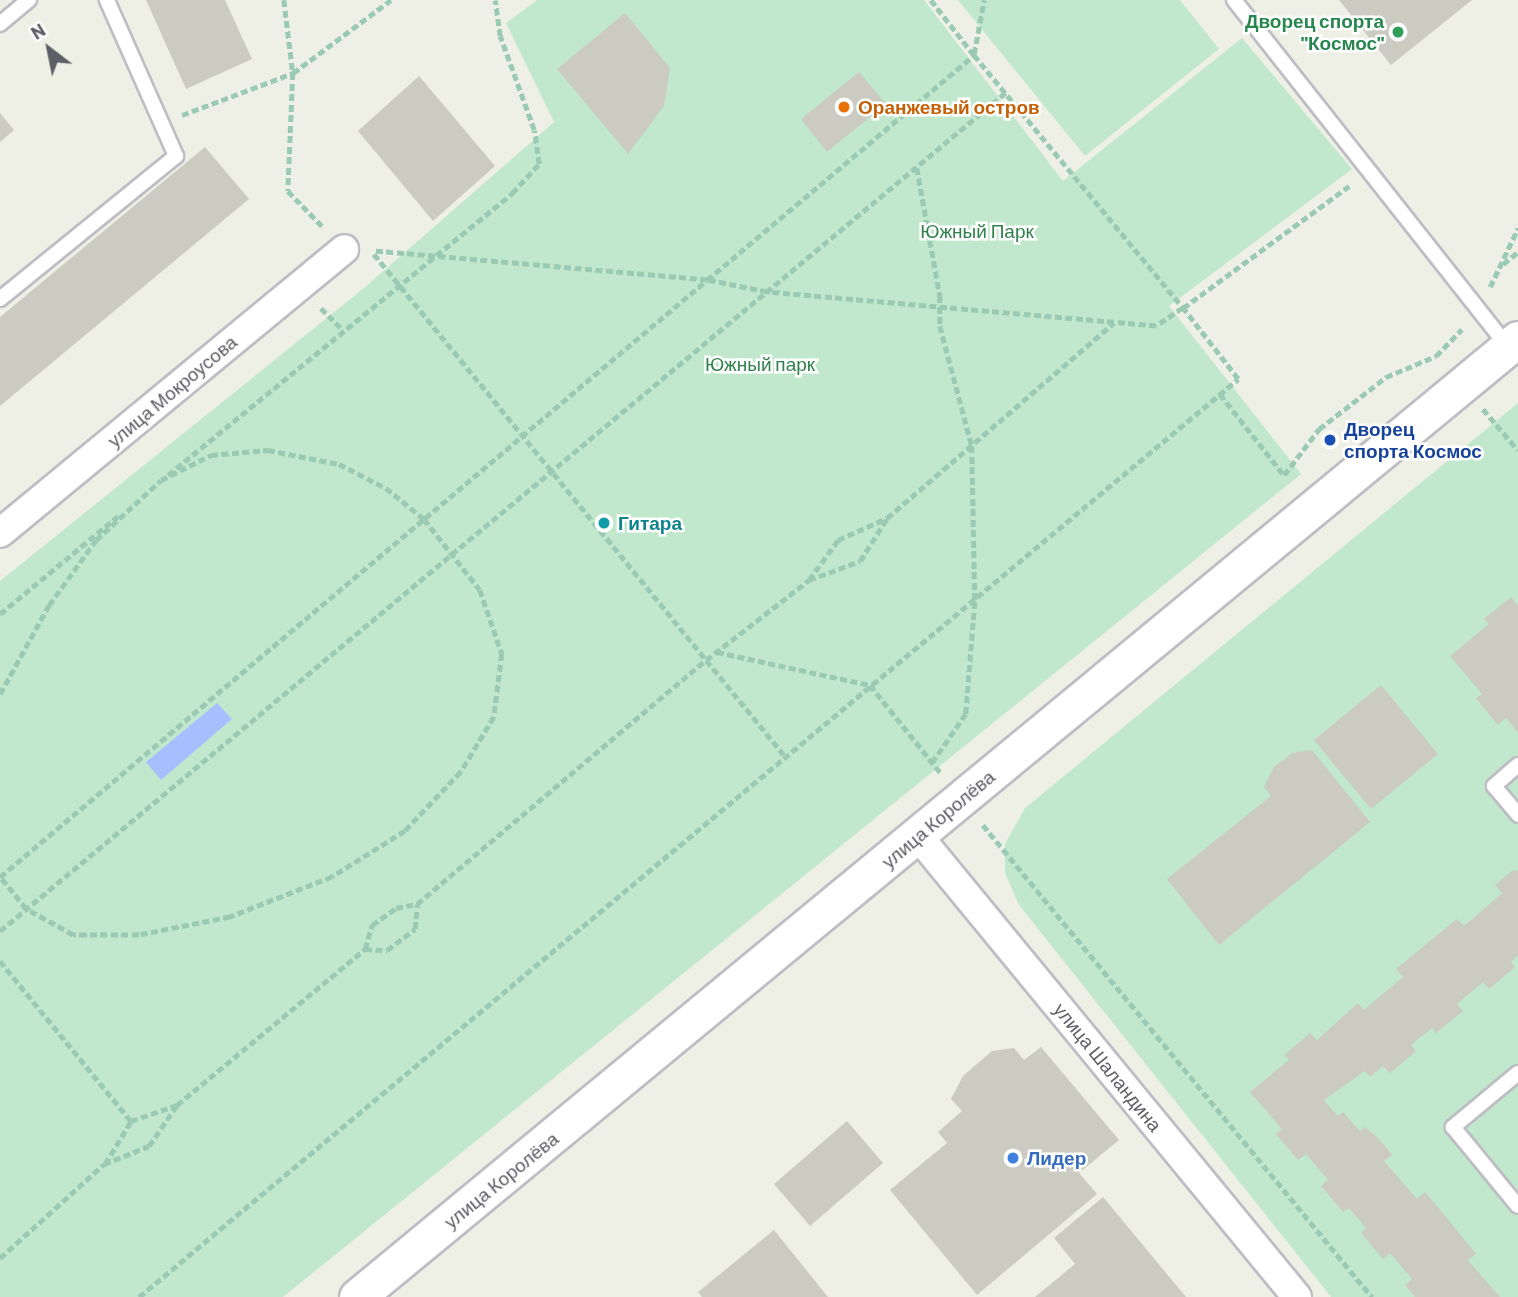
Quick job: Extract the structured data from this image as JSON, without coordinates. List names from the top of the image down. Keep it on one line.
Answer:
{"streets":{"street":["улица Мокроусова","улица Королёва","улица Шаландина"]},"crossings":[["улица Королёва","улица Шаландина"]],"parks":["Южный Парк","Южный парк"],"places":["Дворец спорта \"Космос\"","Оранжевый остров","Дворец спорта Космос","Гитара","Лидер"],"north":"top left"}
